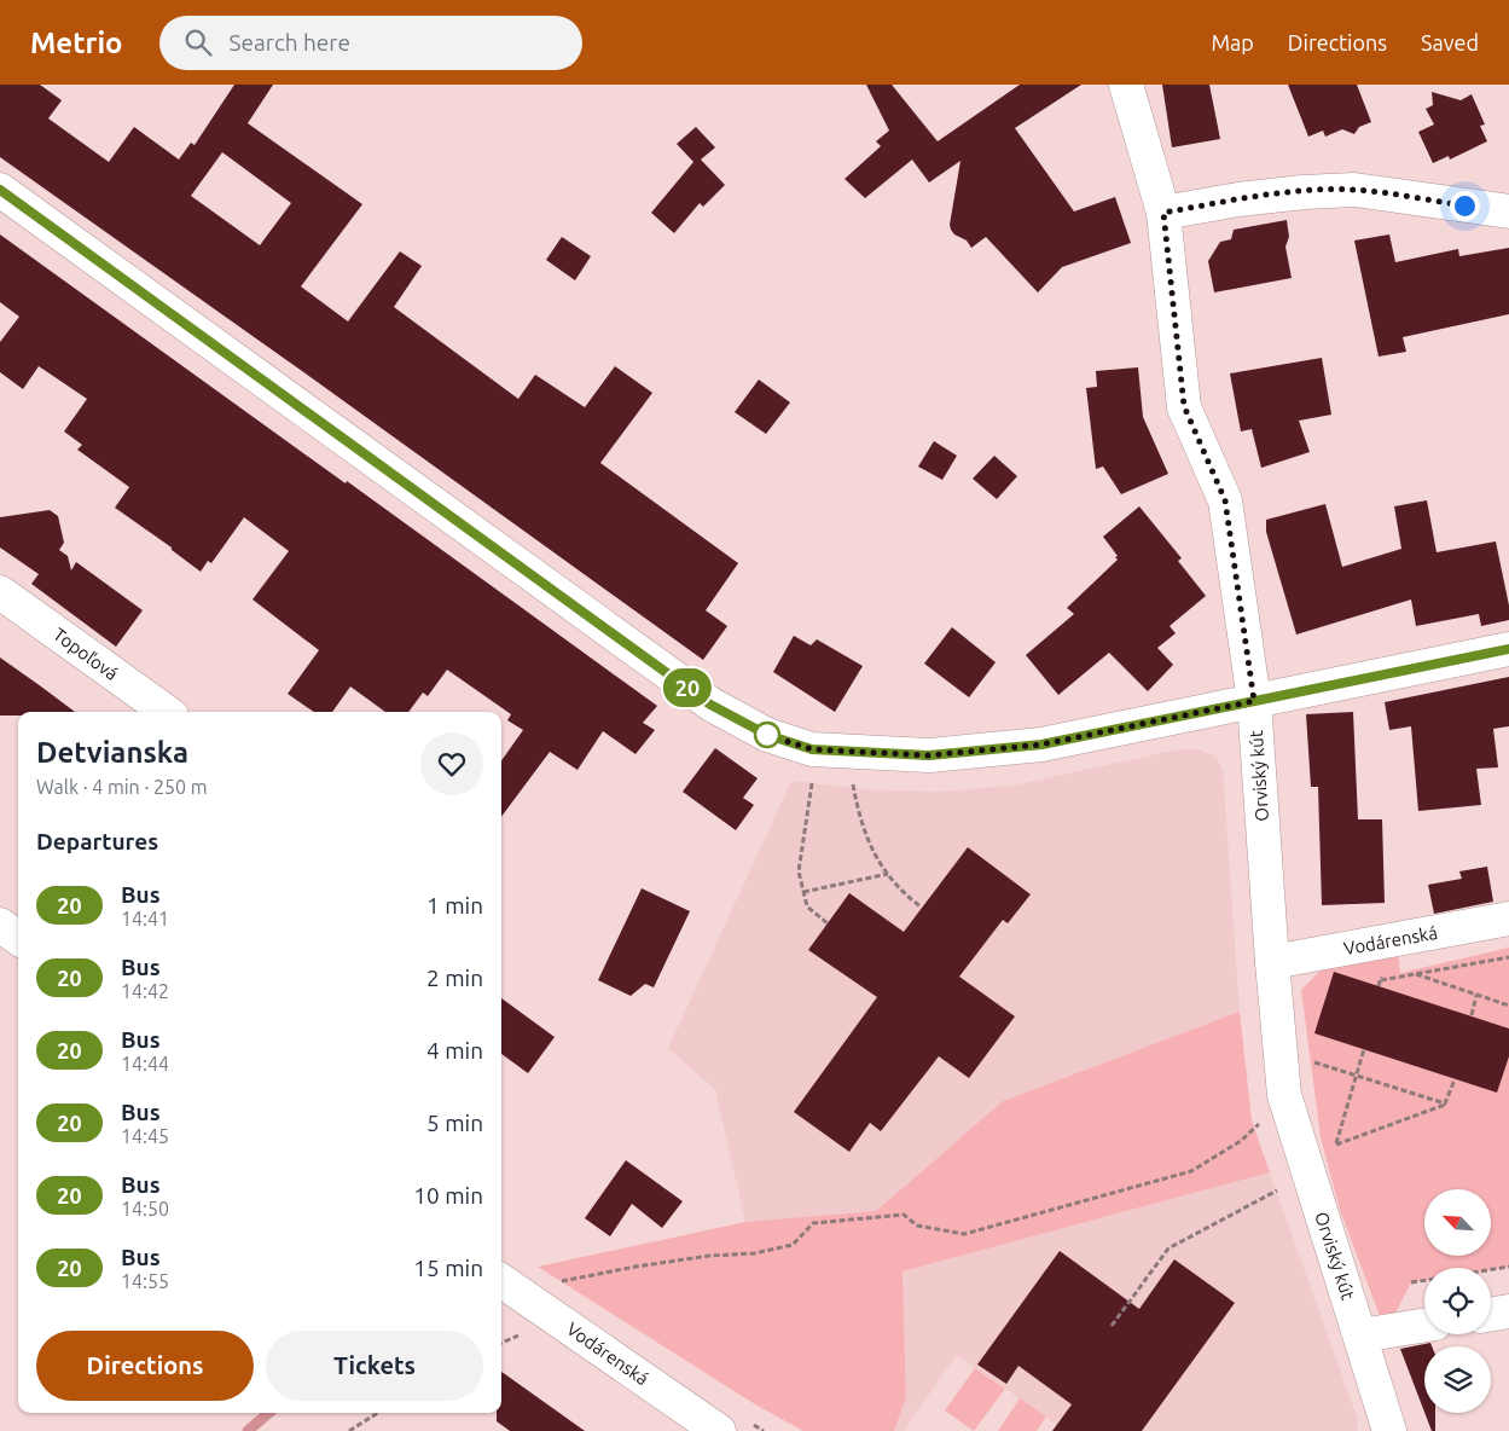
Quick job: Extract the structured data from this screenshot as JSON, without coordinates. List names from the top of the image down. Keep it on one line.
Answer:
{"streets":{"street":["Topoľová","Orviský kút","Vodárenská"]},"crossings":[["Orviský kút","Vodárenská"]],"lines":["bus line 20"],"north":"top left","page":{"header":"Metrio","search":"Search here","nav":["Map","Directions","Saved"],"on_map":"20","heading":[["Detvianska","Walk · 4 min · 250 m"],"Departures"],"list":[{"mark":"20","name":"Bus","note":"14:41","value":"1 min"},{"mark":"20","name":"Bus","note":"14:42","value":"2 min"},{"mark":"20","name":"Bus","note":"14:44","value":"4 min"},{"mark":"20","name":"Bus","note":"14:45","value":"5 min"},{"mark":"20","name":"Bus","note":"14:50","value":"10 min"},{"mark":"20","name":"Bus","note":"14:55","value":"15 min"}],"buttons":["Directions","Tickets"]}}
